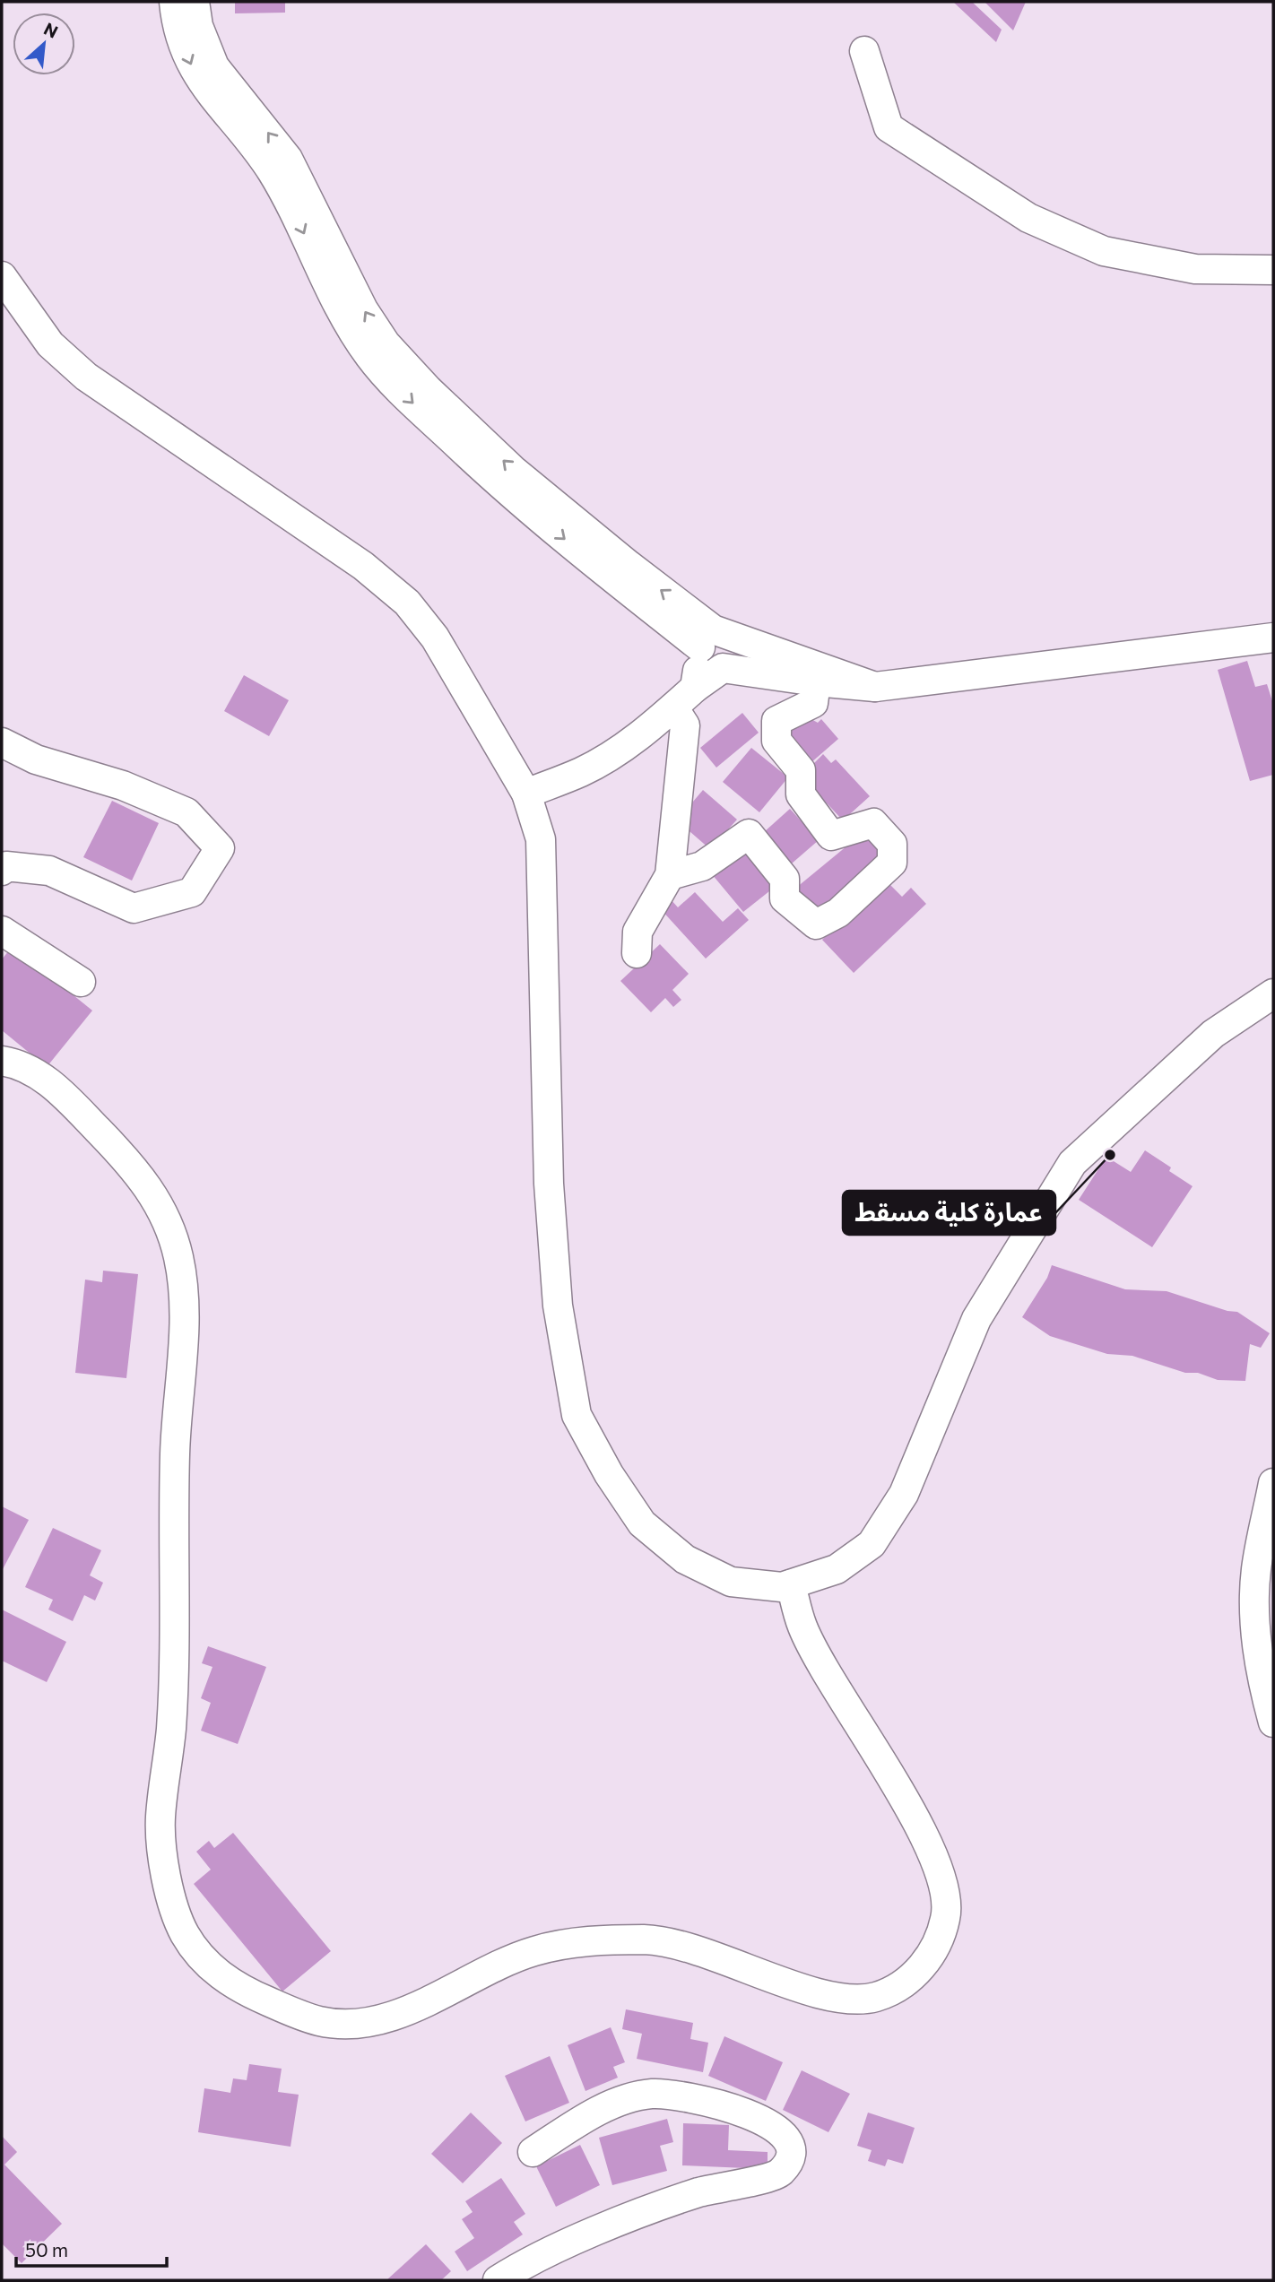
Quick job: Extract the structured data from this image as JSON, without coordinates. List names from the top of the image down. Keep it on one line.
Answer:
{"places":["عمارة كلية مسقط"],"scale_bar":"50 m","north":"top right"}
